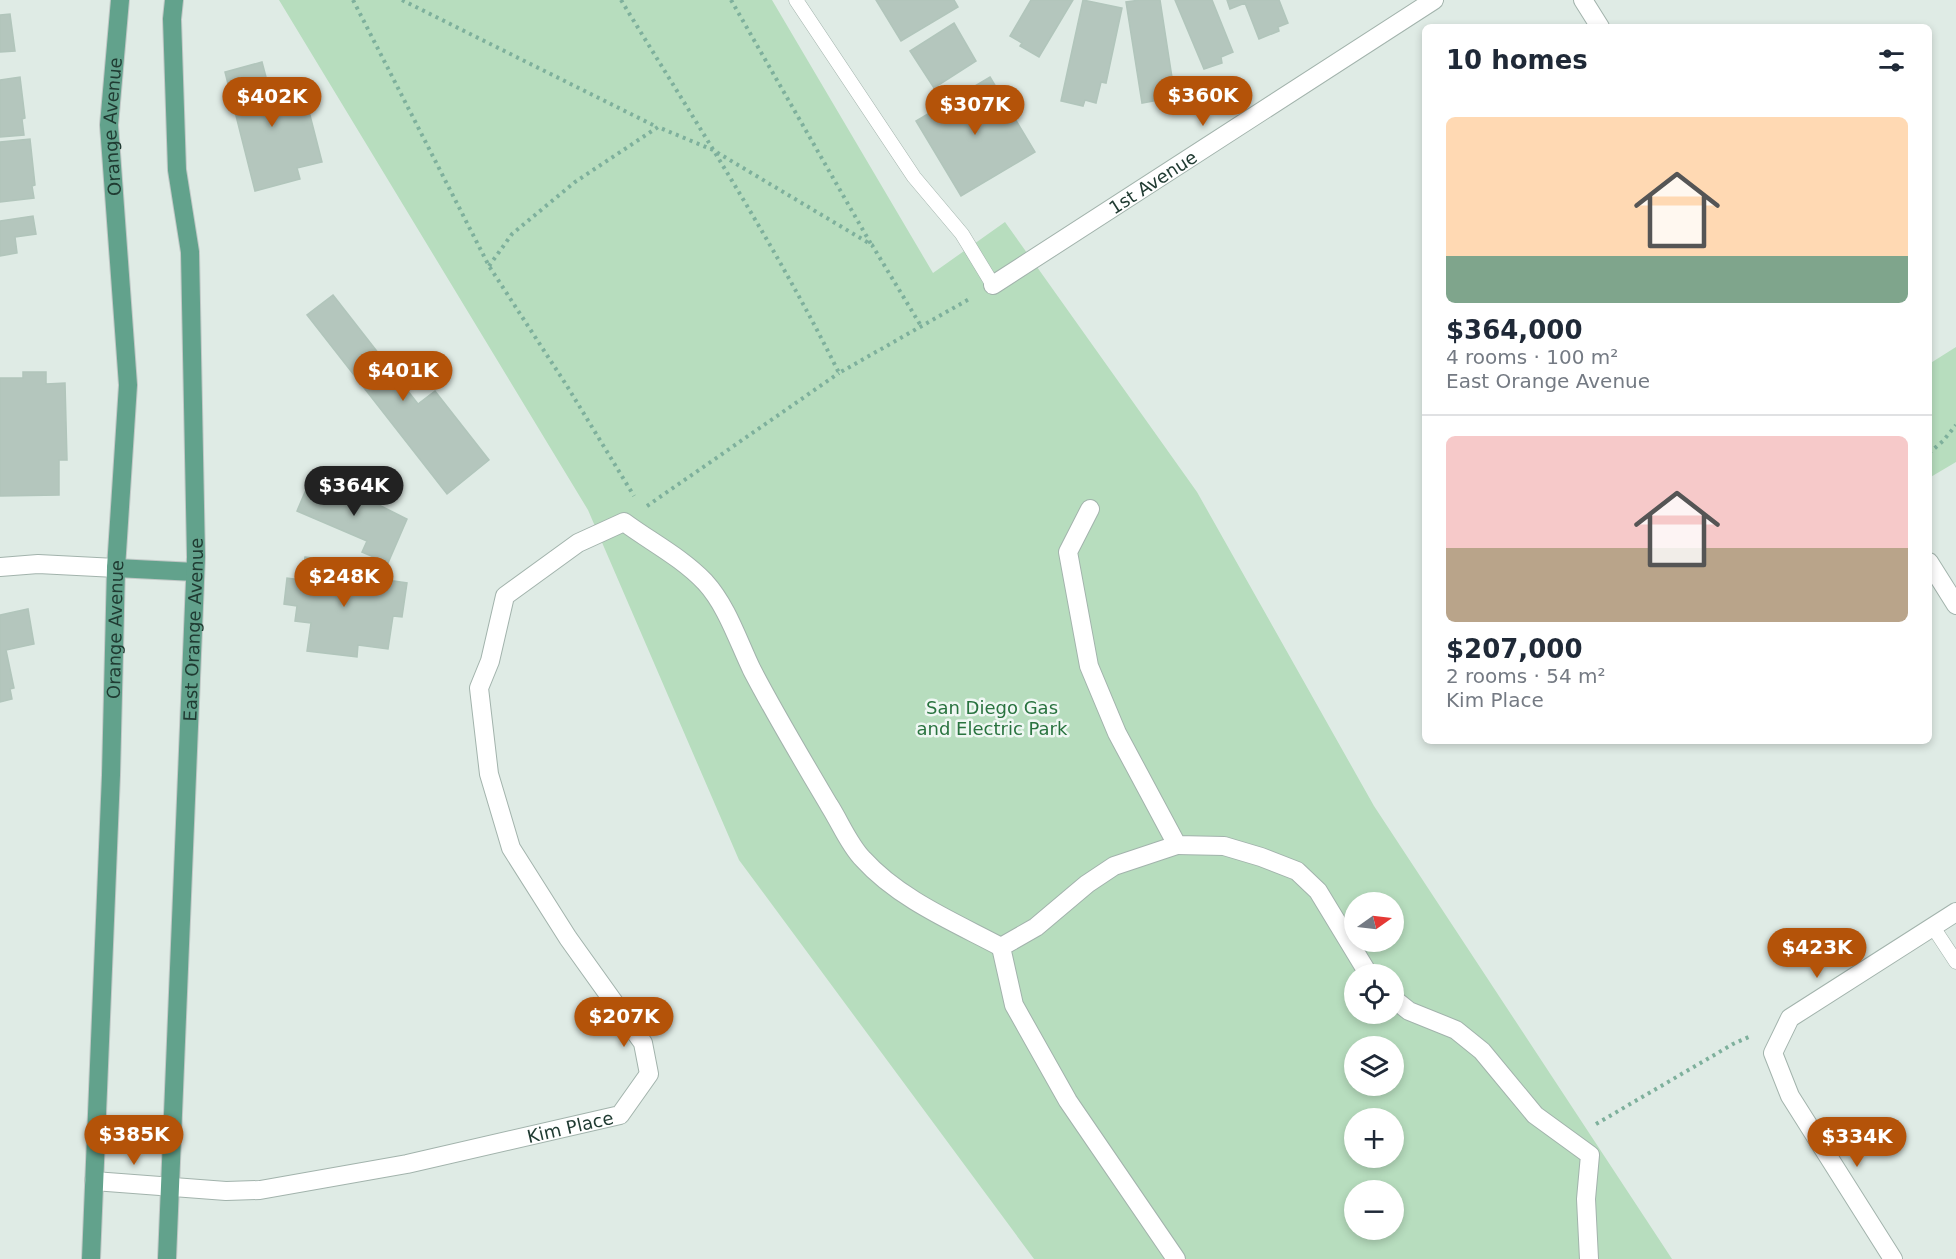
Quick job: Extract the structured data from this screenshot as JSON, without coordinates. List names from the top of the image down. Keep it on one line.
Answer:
{"streets":{"main road":["Orange Avenue","East Orange Avenue"],"street":["1st Avenue","Kim Place"]},"crossings":[["Orange Avenue","Kim Place"],["East Orange Avenue","Kim Place"]],"parks":["San Diego Gas and Electric Park"],"north":"right","page":{"heading":"10 homes","price":["$360K","$402K","$307K","$401K","$364K","$248K","$423K","$207K","$385K","$334K"],"list":[{"name":"$364,000","note":"4 rooms · 100 m² · East Orange Avenue"},{"name":"$207,000","note":"2 rooms · 54 m² · Kim Place"}],"map_buttons":["+","−"]}}
